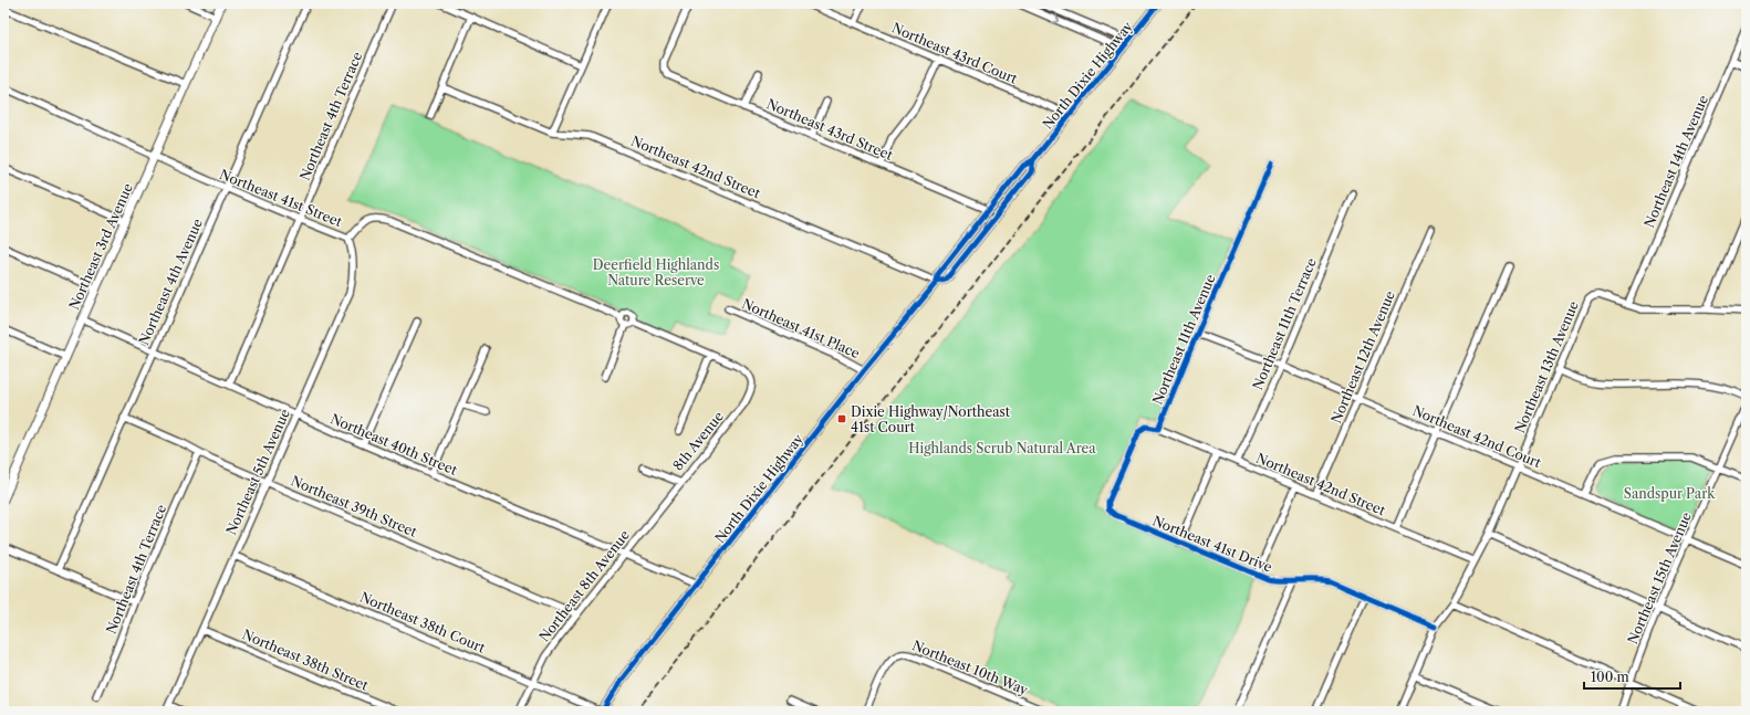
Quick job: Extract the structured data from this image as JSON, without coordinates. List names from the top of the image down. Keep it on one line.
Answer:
{"streets":{"main road":["North Dixie Highway"],"street":["Northeast 43rd Court","Northeast 4th Terrace","Northeast 43rd Street","Northeast 14th Avenue","Northeast 42nd Street","Northeast 41st Street","Northeast 3rd Avenue","Northeast 4th Avenue","Northeast 11th Terrace","Northeast 41st Place","Northeast 11th Avenue","Northeast 12th Avenue","Northeast 13th Avenue","Northeast 42nd Court","8th Avenue","Northeast 40th Street","Northeast 5th Avenue","Northeast 39th Street","Northeast 41st Drive","Northeast 15th Avenue","Northeast 8th Avenue","Northeast 38th Court","Northeast 38th Street","Northeast 10th Way"]},"crossings":[["Northeast 43rd Court","North Dixie Highway"],["North Dixie Highway","Northeast 43rd Street"],["North Dixie Highway","Northeast 42nd Street"],["North Dixie Highway","Northeast 41st Place"],["North Dixie Highway","Northeast 40th Street"],["North Dixie Highway","Northeast 38th Court"],["Northeast 4th Terrace","Northeast 41st Street"],["Northeast 4th Terrace","Northeast 40th Street"],["Northeast 4th Terrace","Northeast 39th Street"],["Northeast 14th Avenue","Northeast 13th Avenue"],["Northeast 42nd Street","Northeast 11th Terrace"],["Northeast 42nd Street","Northeast 11th Avenue"],["Northeast 42nd Street","Northeast 12th Avenue"],["Northeast 42nd Street","Northeast 13th Avenue"],["Northeast 42nd Street","Northeast 41st Drive"],["Northeast 41st Street","Northeast 3rd Avenue"],["Northeast 41st Street","Northeast 4th Avenue"],["Northeast 41st Street","Northeast 5th Avenue"],["Northeast 3rd Avenue","Northeast 40th Street"],["Northeast 4th Avenue","Northeast 40th Street"],["Northeast 4th Avenue","Northeast 39th Street"],["Northeast 11th Terrace","Northeast 42nd Court"],["Northeast 11th Avenue","Northeast 42nd Court"],["Northeast 11th Avenue","Northeast 41st Drive"],["Northeast 12th Avenue","Northeast 42nd Court"],["Northeast 13th Avenue","Northeast 42nd Court"],["Northeast 13th Avenue","Northeast 41st Drive"],["Northeast 42nd Court","Northeast 15th Avenue"],["8th Avenue","Northeast 8th Avenue"],["Northeast 40th Street","Northeast 5th Avenue"],["Northeast 40th Street","Northeast 8th Avenue"],["Northeast 5th Avenue","Northeast 39th Street"],["Northeast 5th Avenue","Northeast 38th Court"],["Northeast 5th Avenue","Northeast 38th Street"],["Northeast 39th Street","Northeast 8th Avenue"],["Northeast 8th Avenue","Northeast 38th Court"]],"parks":["Deerfield Highlands Nature Reserve","Highlands Scrub Natural Area","Sandspur Park"],"places":{"transit":["Dixie Highway/Northeast 41st Court"]},"scale_bar":"100 m"}
